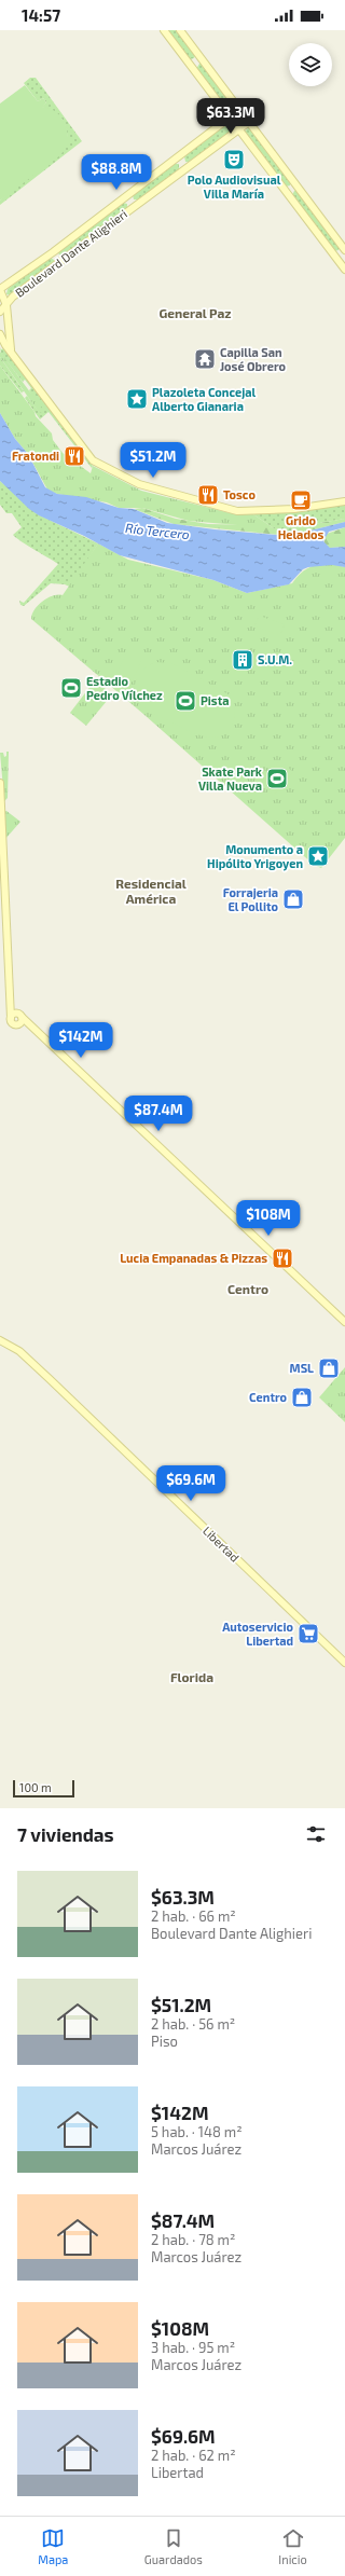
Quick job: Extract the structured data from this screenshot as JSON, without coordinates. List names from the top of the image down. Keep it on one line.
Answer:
{"streets":{"main road":["Boulevard Dante Alighieri","Libertad"]},"districts":["General Paz","Residencial América","Centro","Florida"],"water":["Río Tercero"],"places":{"theatre":["Polo Audiovisual Villa María"],"temple":["Capilla San José Obrero"],"place":["Plazoleta Concejal Alberto Gianaria","Monumento a Hipólito Yrigoyen"],"restaurant":["Fratondi","Tosco","Lucia Empanadas & Pizzas"],"cafe":["Grido Helados"],"building":["S.U.M."],"sports":["Estadio Pedro Vílchez","Pista","Skate Park Villa Nueva"],"shop":["Forrajeria El Pollito","MSL","Centro"],"supermarket":["Autoservicio Libertad"]},"scale_bar":"100 m","page":{"status":"14:57","price":["$63.3M","$88.8M","$51.2M","$142M","$87.4M","$108M","$69.6M"],"scale":"100 m","heading":"7 viviendas","list":[{"name":"$63.3M","note":"2 hab. · 66 m² · Boulevard Dante Alighieri"},{"name":"$51.2M","note":"2 hab. · 56 m² · Piso"},{"name":"$142M","note":"5 hab. · 148 m² · Marcos Juárez"},{"name":"$87.4M","note":"2 hab. · 78 m² · Marcos Juárez"},{"name":"$108M","note":"3 hab. · 95 m² · Marcos Juárez"},{"name":"$69.6M","note":"2 hab. · 62 m² · Libertad"}],"tabs":["Mapa","Guardados","Inicio"]}}
